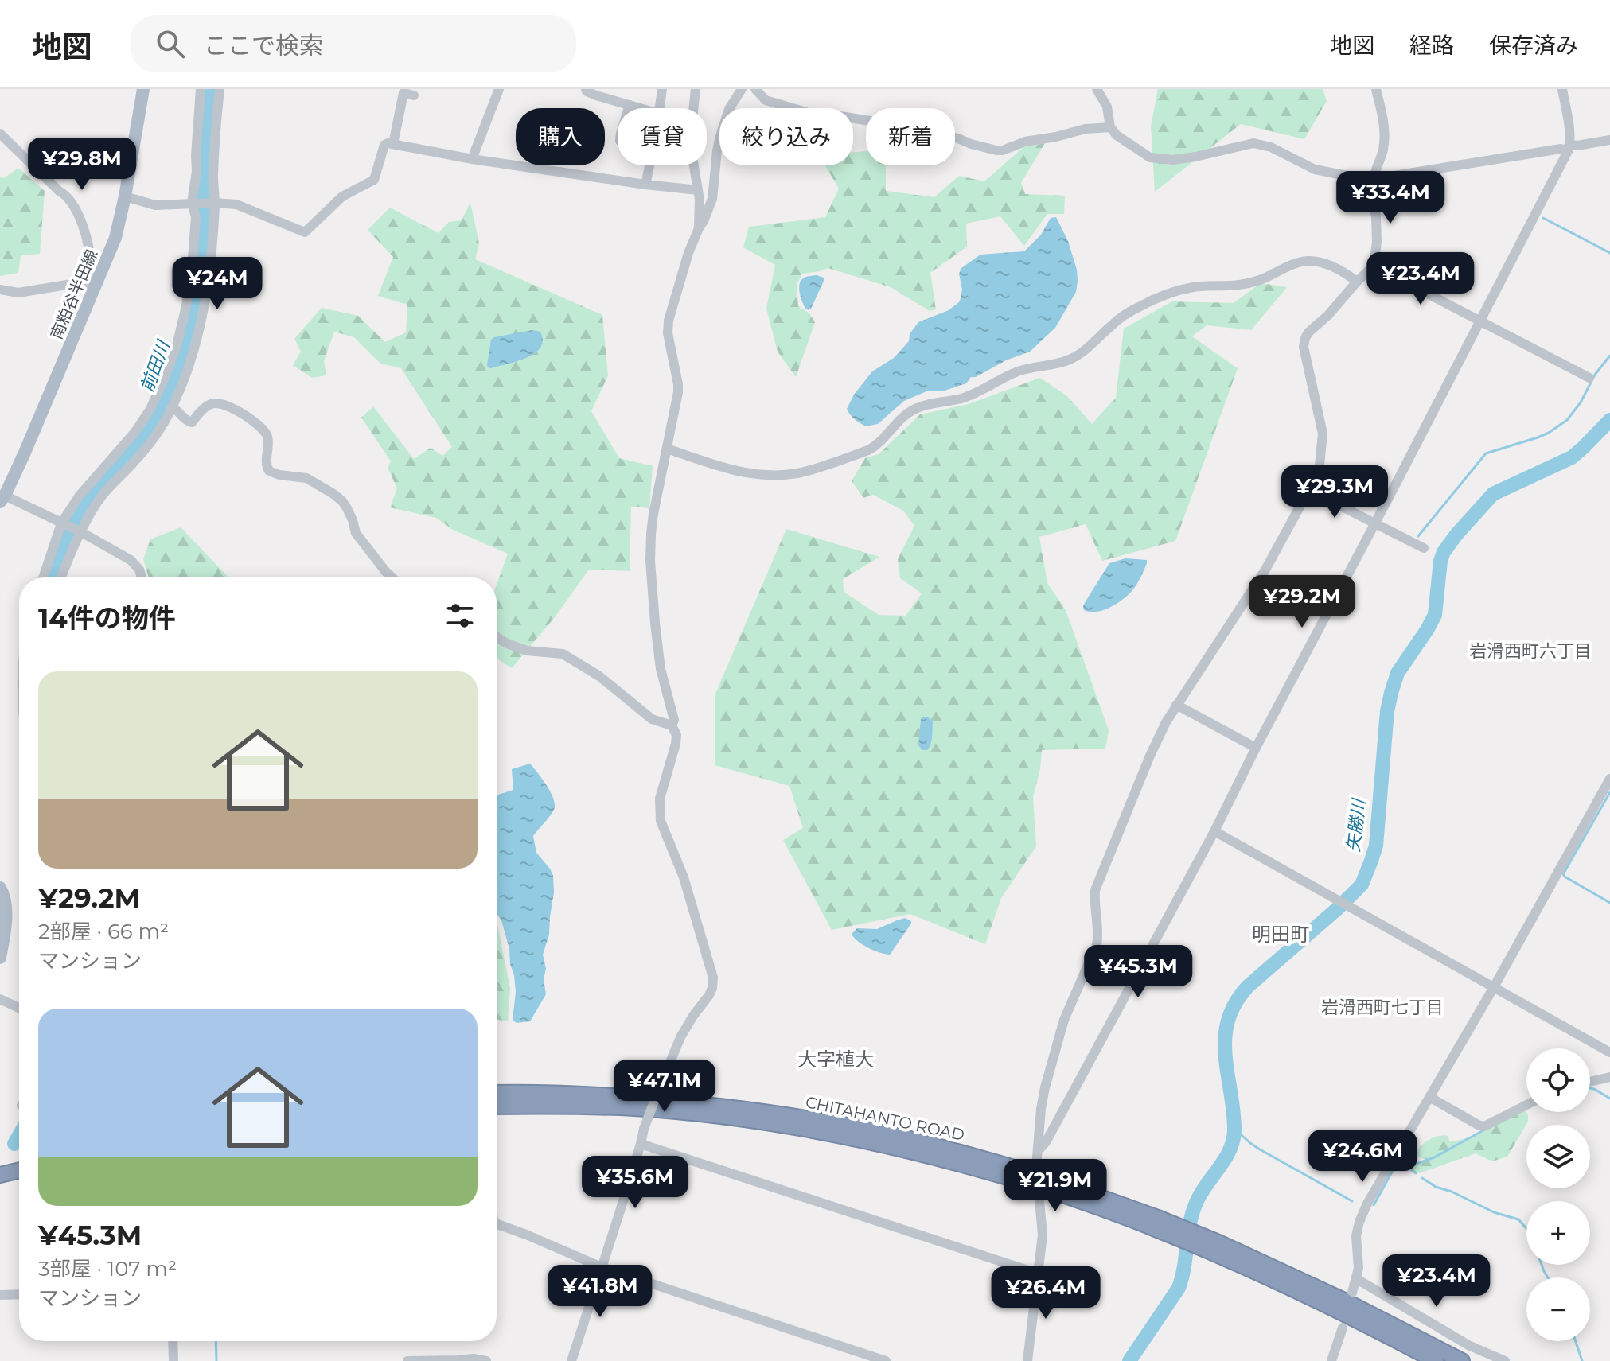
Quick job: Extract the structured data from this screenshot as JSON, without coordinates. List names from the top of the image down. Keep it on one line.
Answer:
{"streets":{"highway":["CHITAHANTO ROAD"],"main road":["南粕谷半田線"]},"districts":["岩滑西町六丁目","明田町","岩滑西町七丁目","大字植大"],"water":["前田川","矢勝川"],"page":{"header":"地図","search":"ここで検索","nav":["地図","経路","保存済み"],"chip":["購入","賃貸","絞り込み","新着"],"price":["¥29.8M","¥33.4M","¥23.4M","¥24M","¥29.3M","¥29.2M","¥45.3M","¥47.1M","¥24.6M","¥35.6M","¥21.9M","¥23.4M","¥41.8M","¥26.4M"],"heading":"14件の物件","list":[{"name":"¥29.2M","note":"2部屋 · 66 m² · マンション"},{"name":"¥45.3M","note":"3部屋 · 107 m² · マンション"}],"map_buttons":["+","−"]}}
